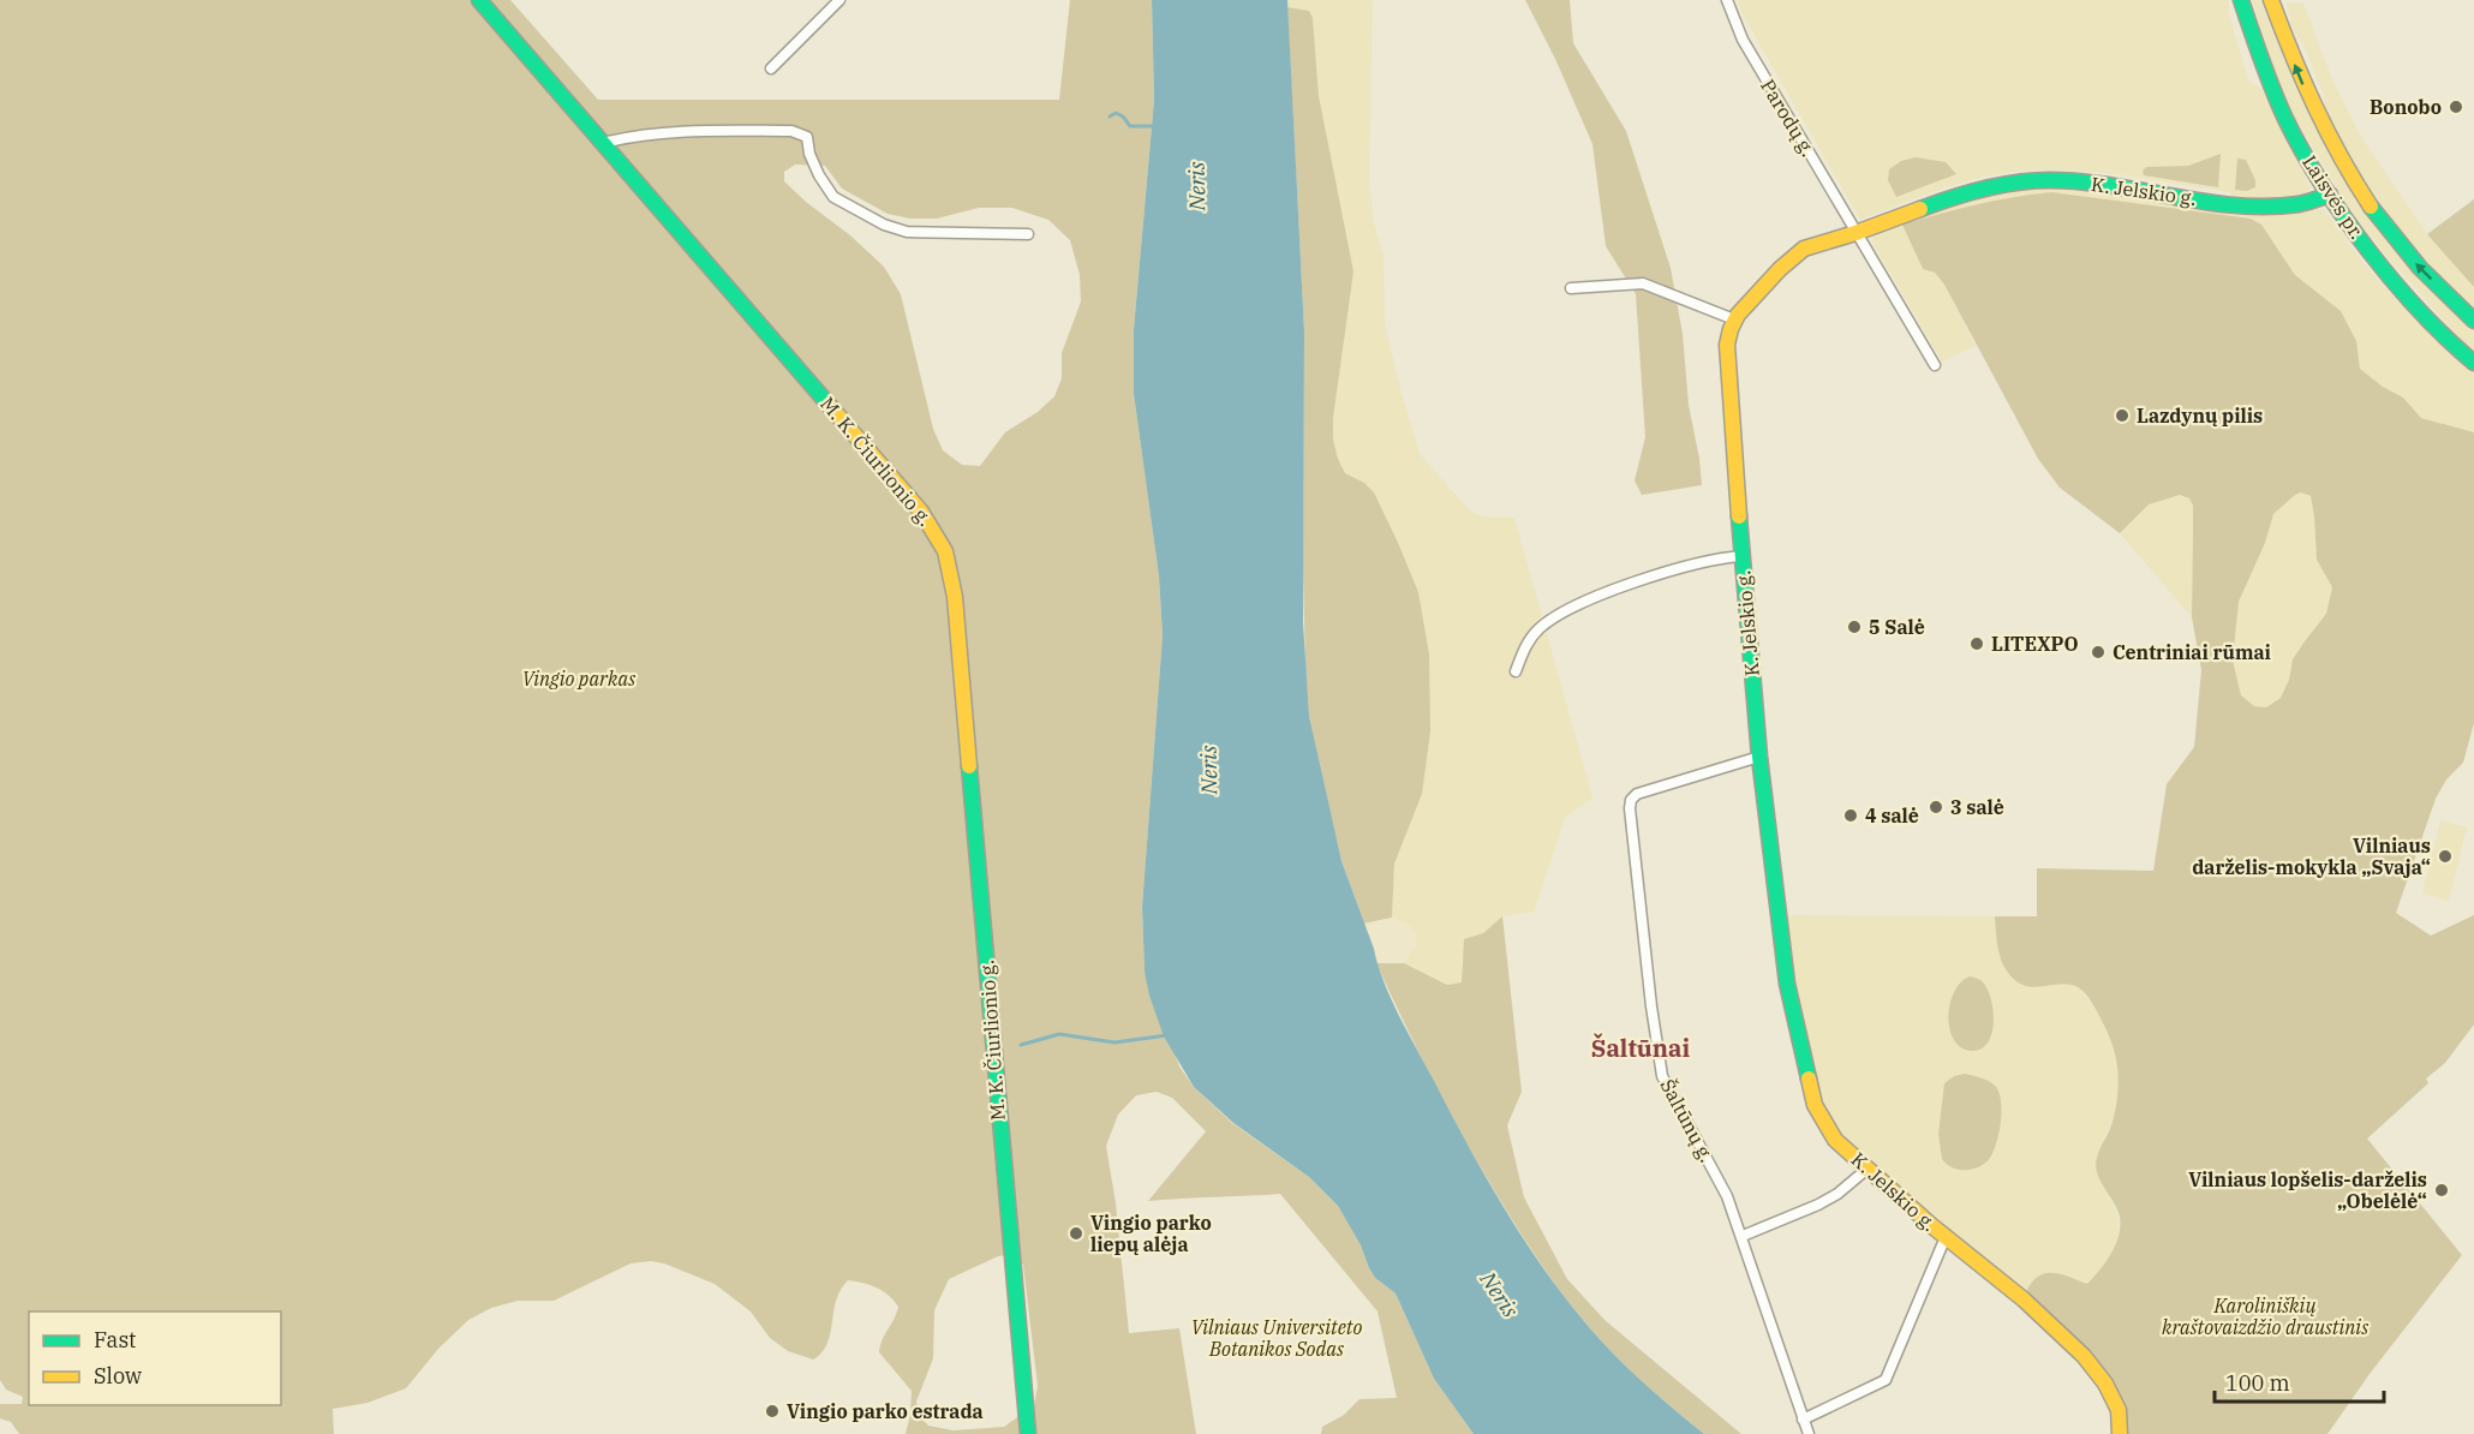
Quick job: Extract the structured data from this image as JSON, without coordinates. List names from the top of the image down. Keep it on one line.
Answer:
{"streets":{"street":["Parodų g.","K. Jelskio g.","Laisvės pr.","M. K. Čiurlionio g.","Šaltūnų g."]},"crossings":[["Parodų g.","K. Jelskio g."],["K. Jelskio g.","Laisvės pr."],["K. Jelskio g.","Šaltūnų g."]],"districts":["Šaltūnai"],"water":["Neris"],"parks":["Vingio parkas","Karoliniškių kraštovaizdžio draustinis","Vilniaus Universiteto Botanikos Sodas"],"places":["Bonobo","Lazdynų pilis","5 Salė","LITEXPO","Centriniai rūmai","3 salė","4 salė","Vilniaus darželis-mokykla „Svaja“","Vilniaus lopšelis-darželis „Obelėlė“","Vingio parko liepų alėja","Vingio parko estrada"],"legend":["Fast","Slow"],"scale_bar":"100 m"}
